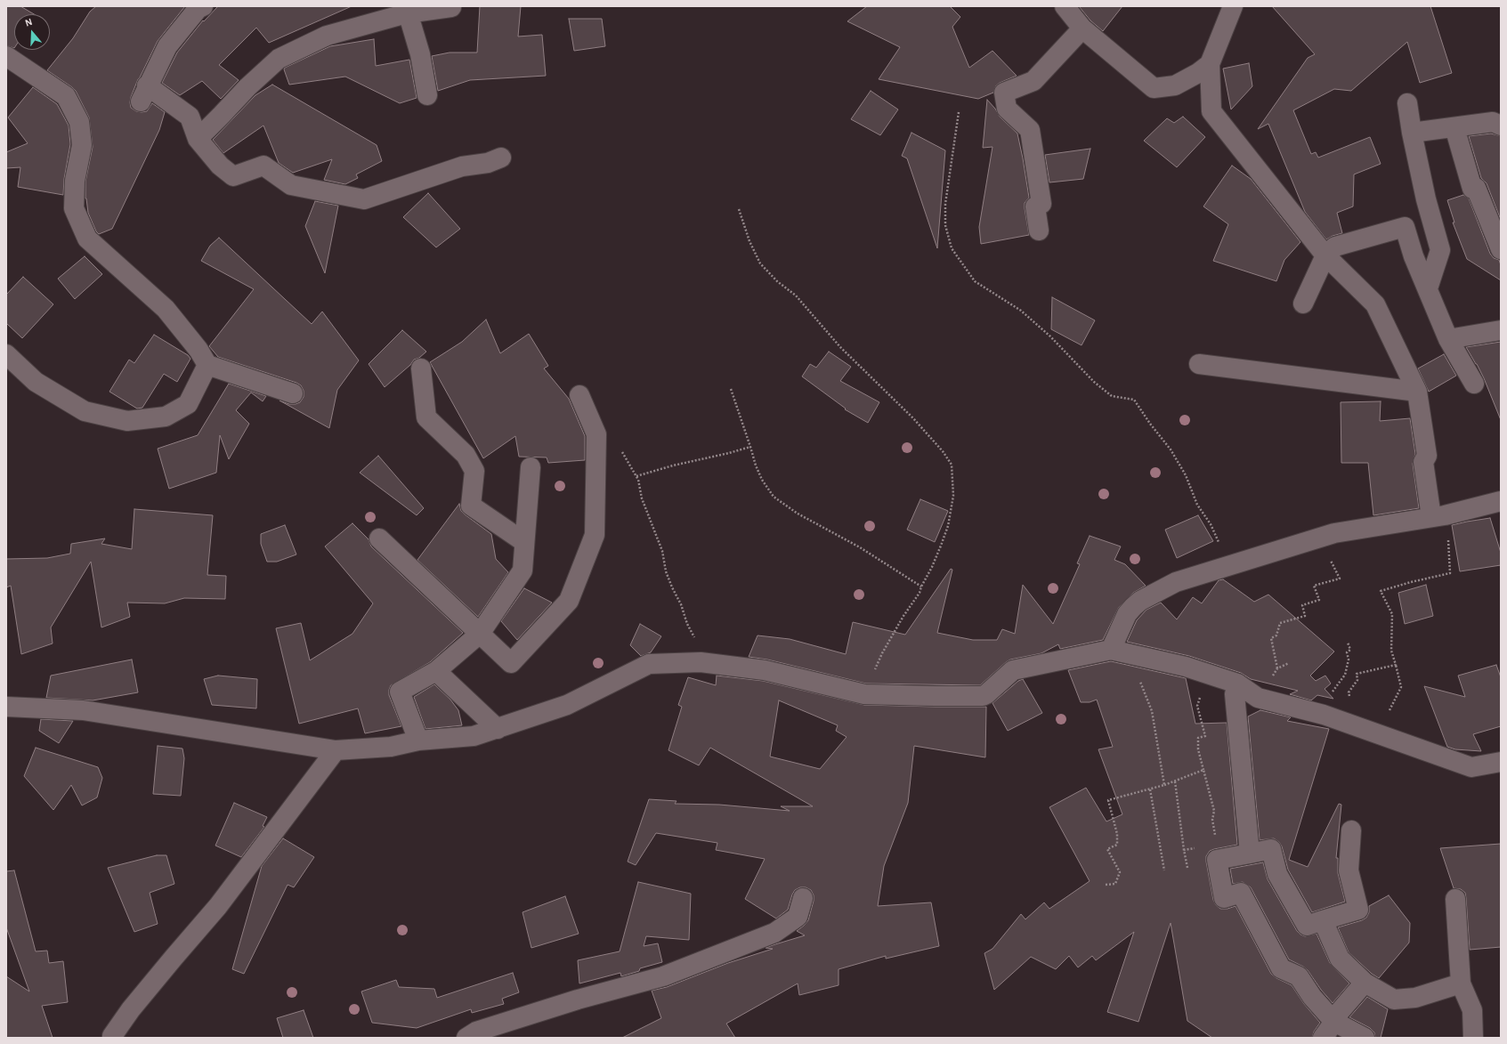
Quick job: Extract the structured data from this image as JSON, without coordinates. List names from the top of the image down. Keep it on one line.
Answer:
{"north":"top"}
